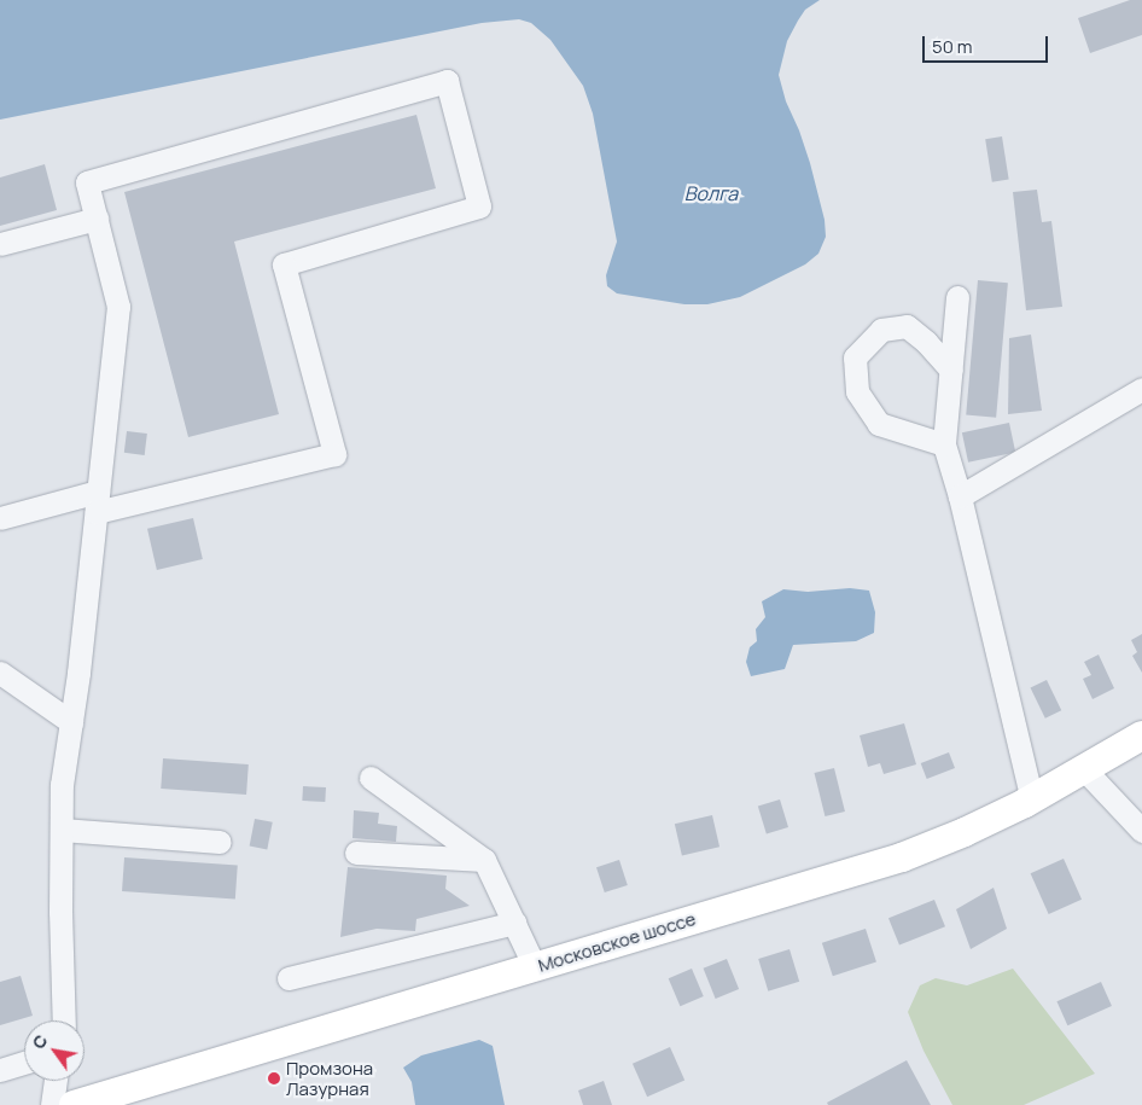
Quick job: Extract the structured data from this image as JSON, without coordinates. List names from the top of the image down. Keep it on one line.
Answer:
{"streets":{"main road":["Московское шоссе"]},"water":["Волга"],"places":["Промзона Лазурная"],"scale_bar":"50 m","north":"top left"}
